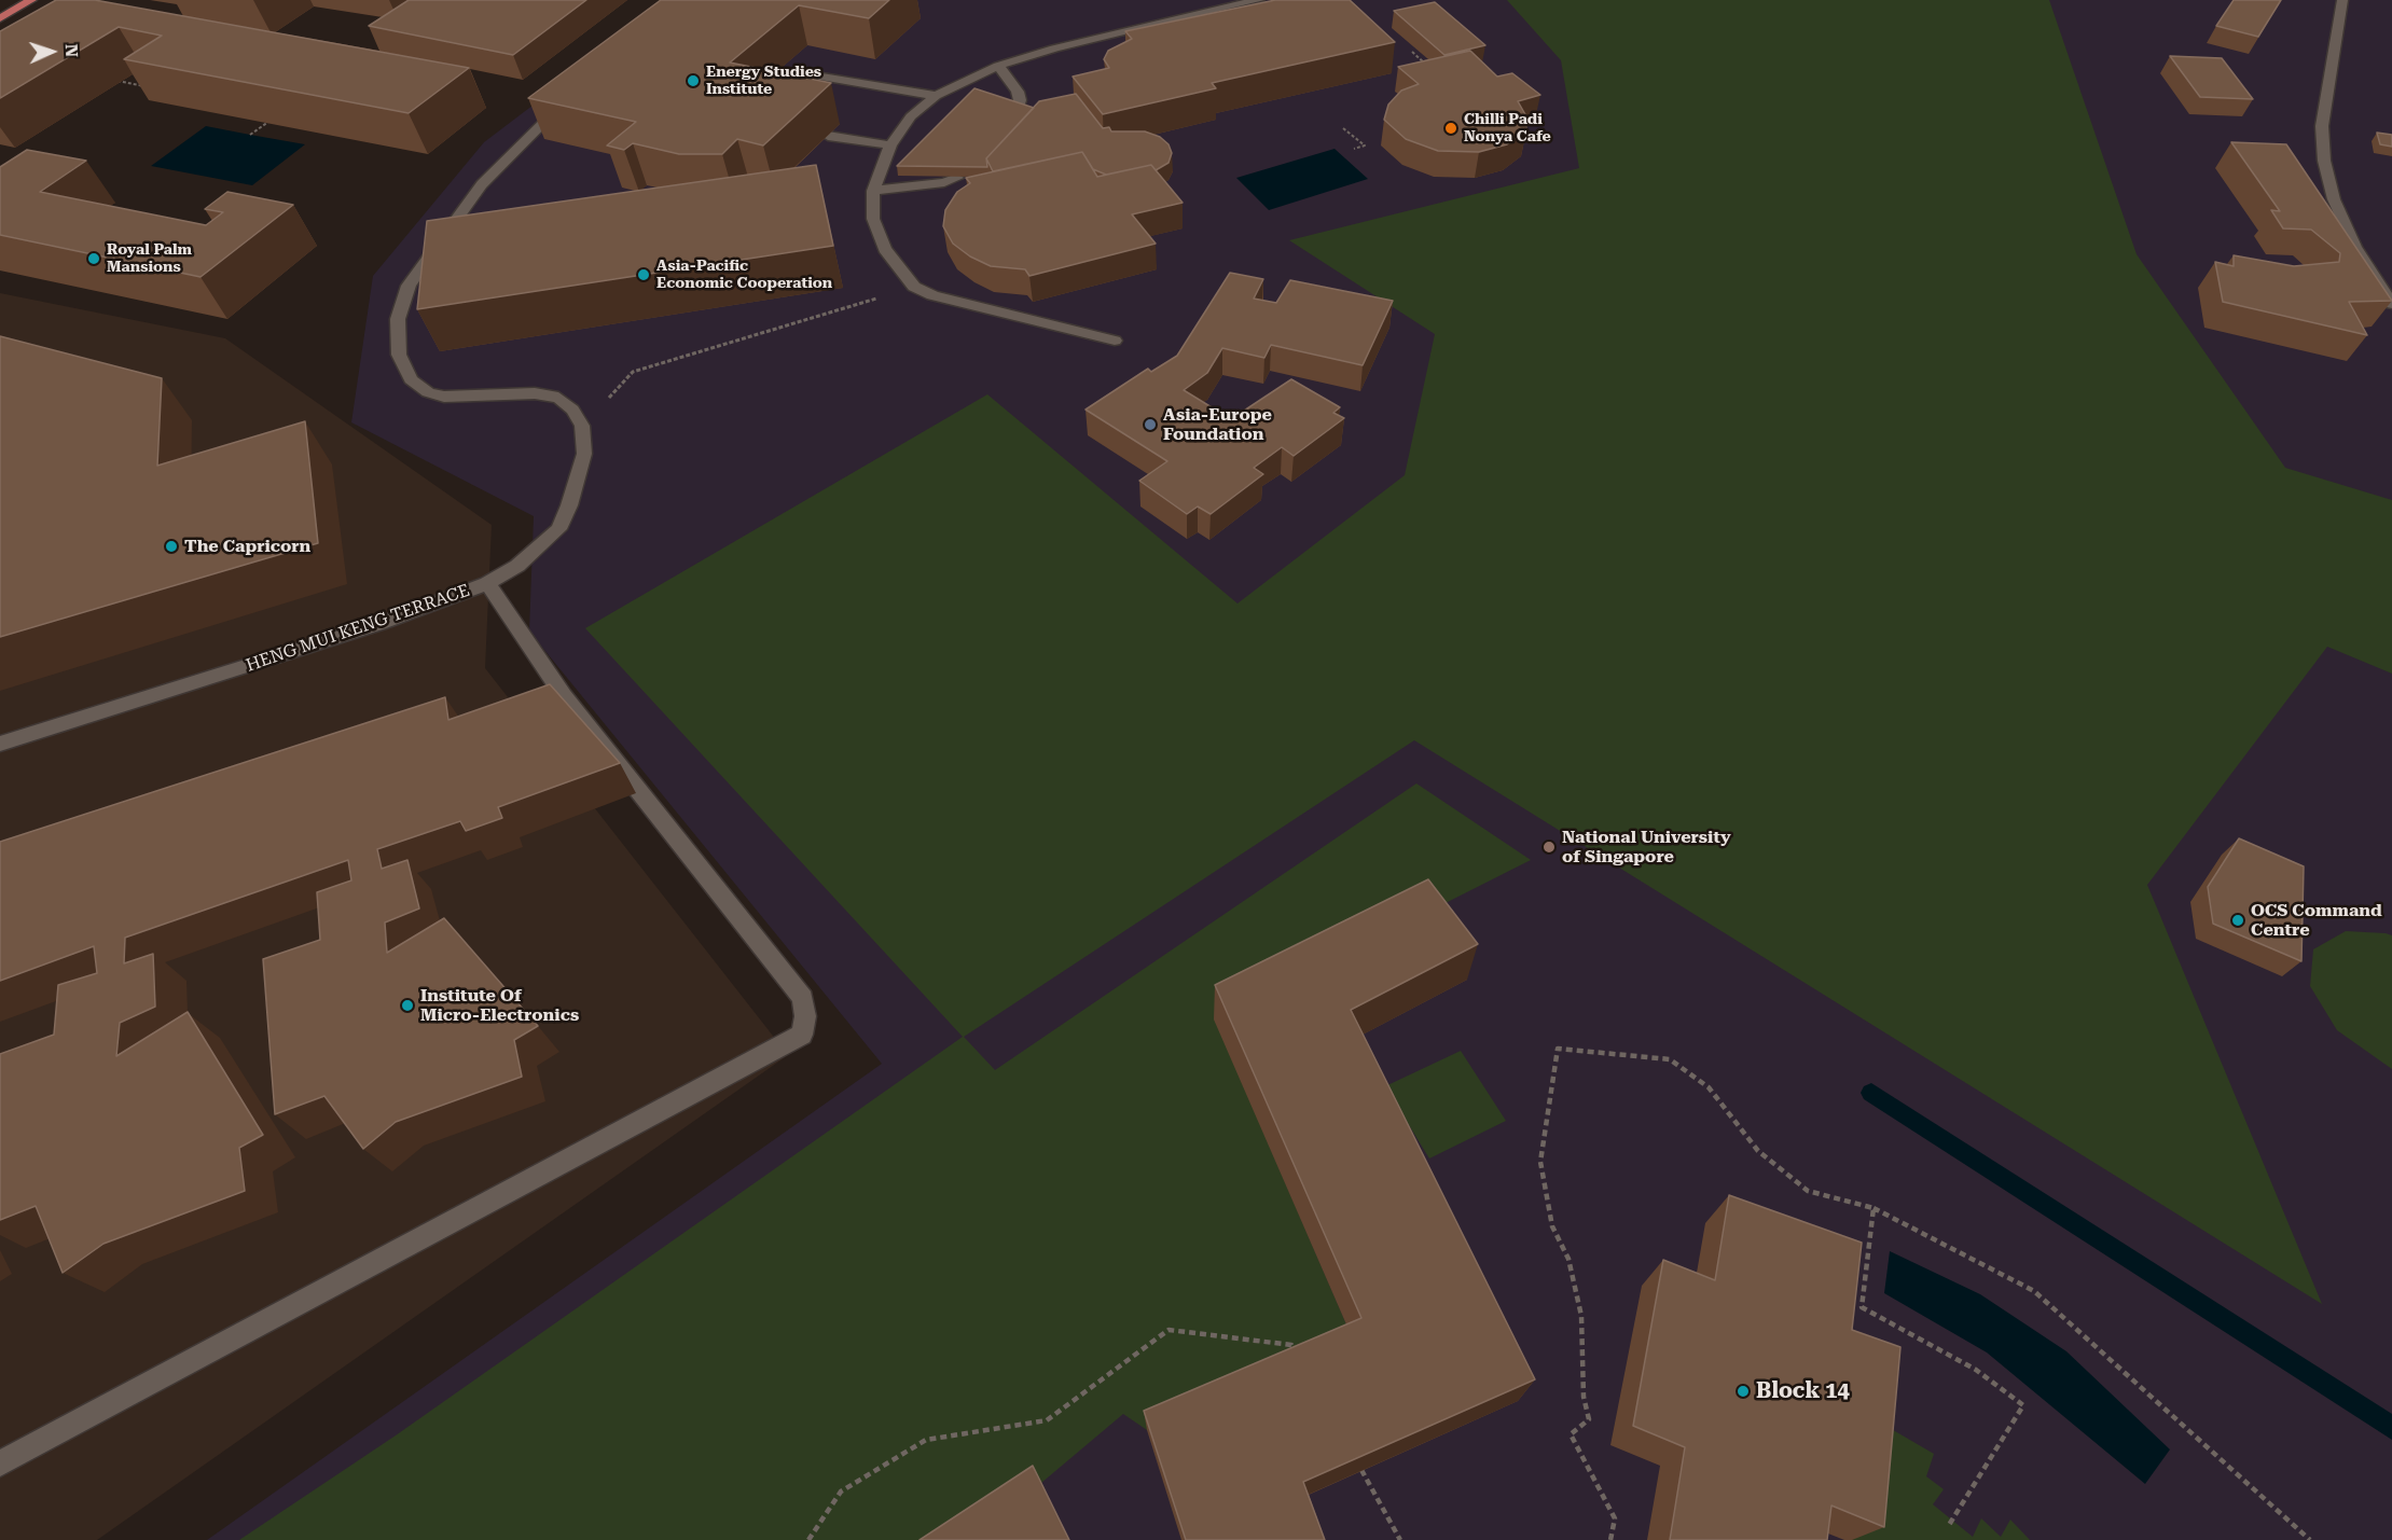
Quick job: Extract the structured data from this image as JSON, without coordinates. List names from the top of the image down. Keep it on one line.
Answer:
{"streets":{"street":["HENG MUI KENG TERRACE"]},"places":["Energy Studies Institute","Chilli Padi Nonya Cafe","Royal Palm Mansions","Asia-Pacific Economic Cooperation","Asia-Europe Foundation","The Capricorn","National University of Singapore","OCS Command Centre","Institute Of Micro-Electronics","Block 14"],"north":"right"}
